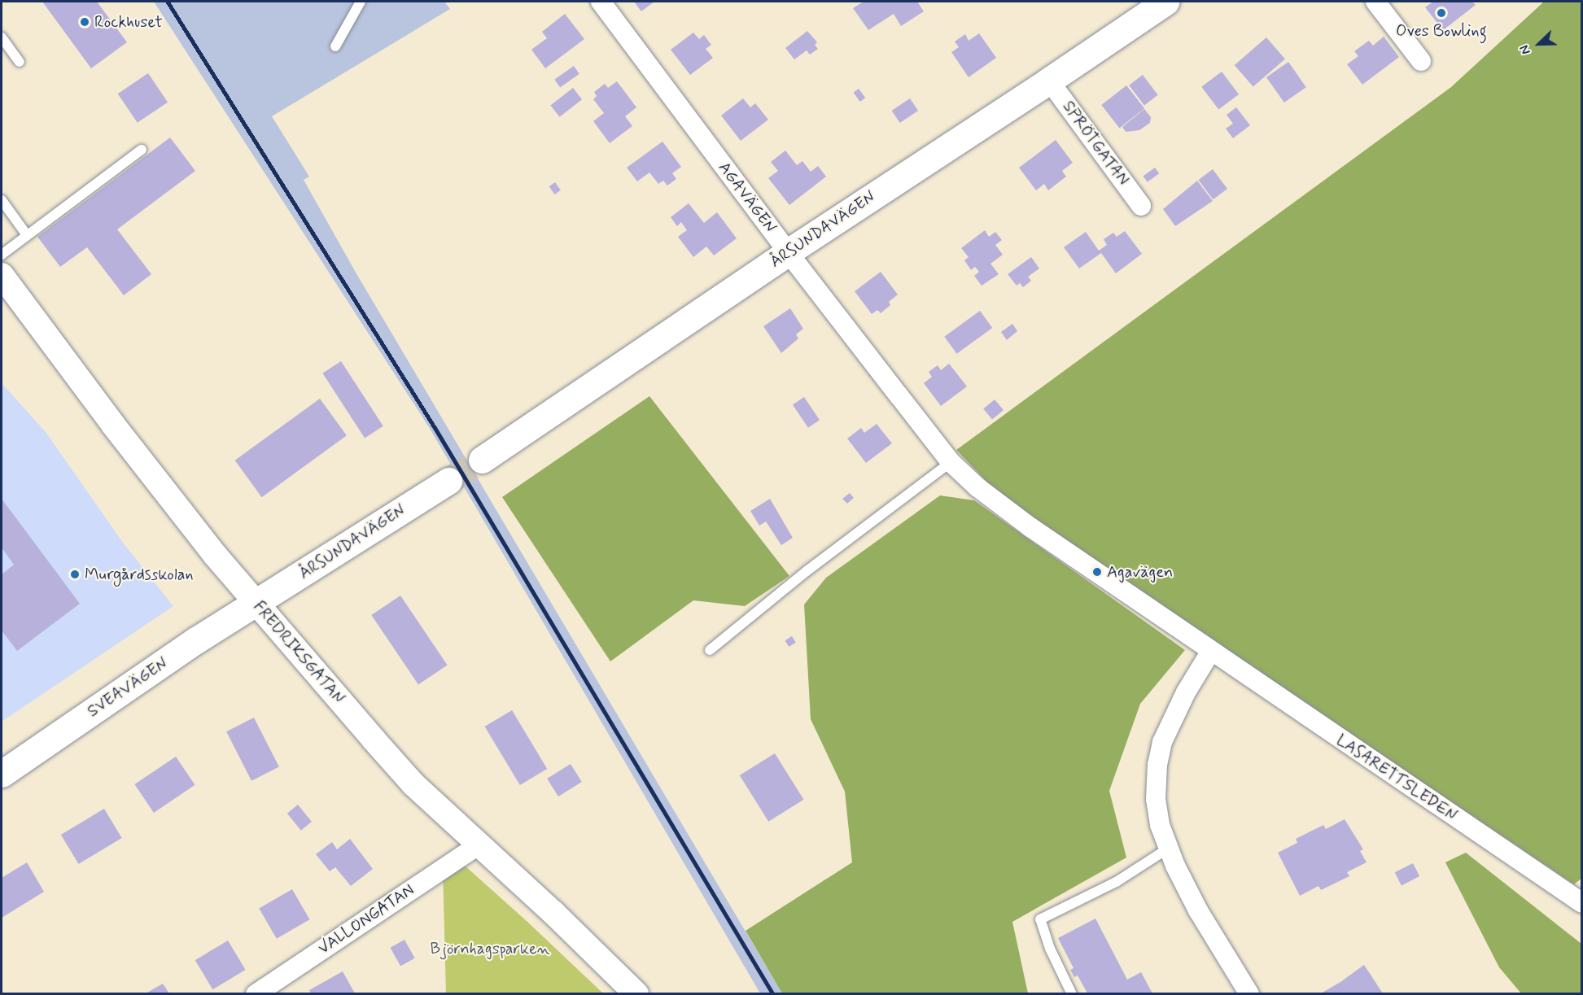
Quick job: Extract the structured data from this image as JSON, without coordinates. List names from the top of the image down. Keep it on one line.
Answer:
{"streets":{"main road":["ÅRSUNDAVÄGEN","SVEAVÄGEN"],"street":["SPRÖTGATAN","AGAVÄGEN","FREDRIKSGATAN","LASARETTSLEDEN","VALLONGATAN"]},"crossings":[["SPRÖTGATAN","ÅRSUNDAVÄGEN"],["AGAVÄGEN","ÅRSUNDAVÄGEN"],["AGAVÄGEN","LASARETTSLEDEN"],["ÅRSUNDAVÄGEN","FREDRIKSGATAN"],["ÅRSUNDAVÄGEN","SVEAVÄGEN"],["FREDRIKSGATAN","SVEAVÄGEN"],["FREDRIKSGATAN","VALLONGATAN"]],"parks":["Björnhagsparken"],"places":["Oves Bowling","Rockhuset","Agavägen","Murgårdsskolan"],"north":"bottom left"}
